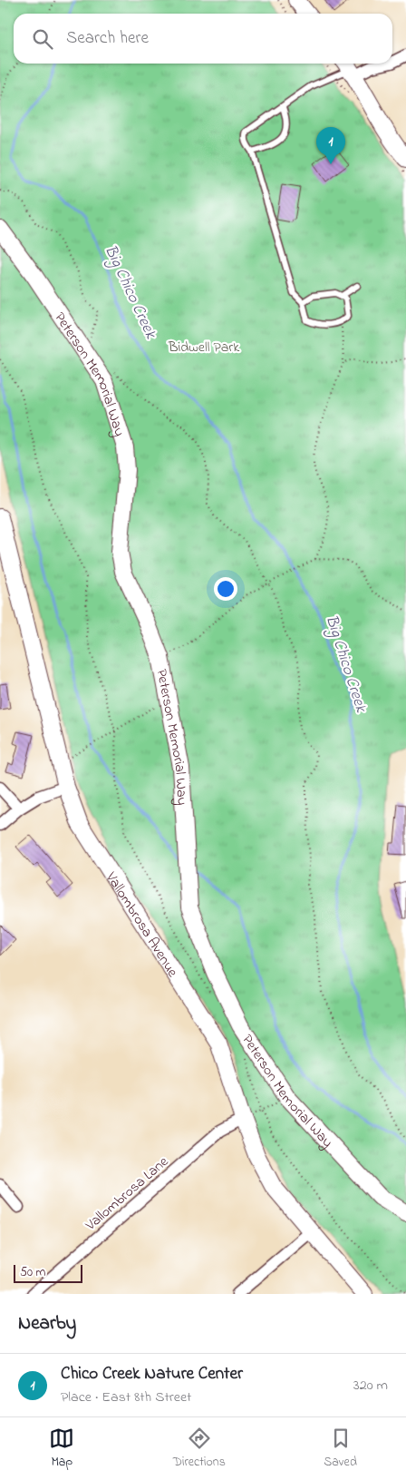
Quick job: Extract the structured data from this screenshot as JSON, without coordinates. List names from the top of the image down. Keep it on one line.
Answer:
{"streets":{"street":["Peterson Memorial Way","Vallombrosa Avenue","Vallombrosa Lane"]},"crossings":[["Vallombrosa Avenue","Vallombrosa Lane"]],"water":["Big Chico Creek"],"parks":["Bidwell Park"],"scale_bar":"50 m","page":{"search":"Search here","pins":"1","scale":"50 m","heading":"Nearby","list":[{"mark":"1","name":"Chico Creek Nature Center","note":"Place · East 8th Street","value":"320 m"}],"nav":["Map","Directions","Saved"]}}
